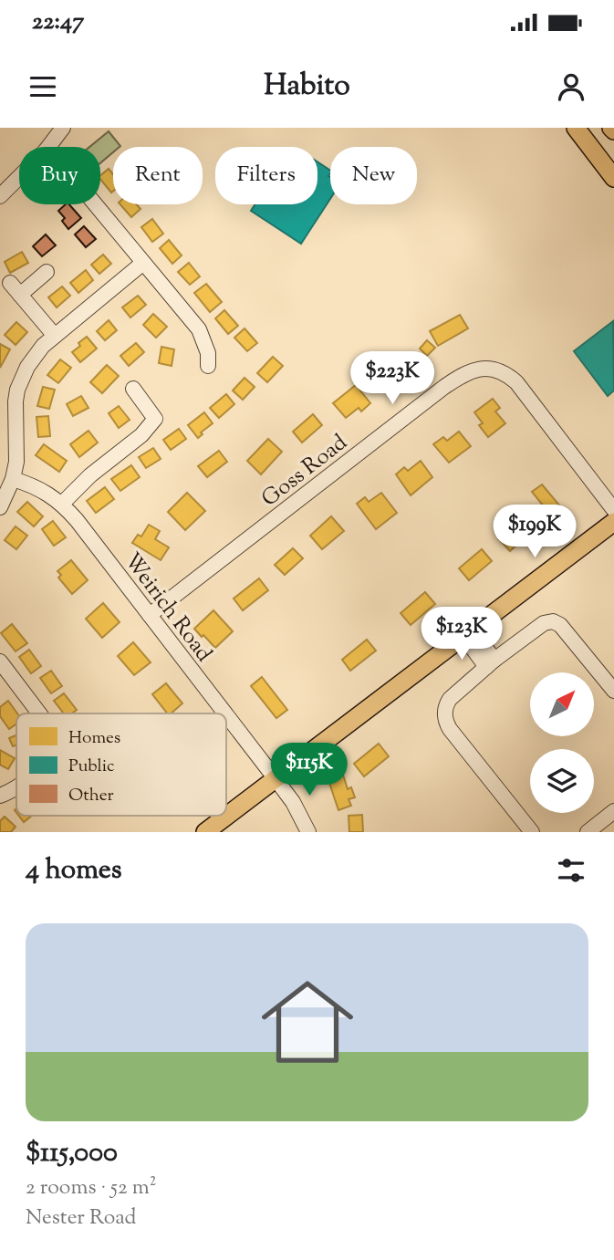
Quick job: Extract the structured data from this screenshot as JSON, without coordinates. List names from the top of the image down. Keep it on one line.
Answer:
{"streets":{"street":["Goss Road","Weirich Road"]},"crossings":[["Goss Road","Weirich Road"]],"legend":["Homes","Public","Other"],"north":"top right","page":{"status":"22:47","header":"Habito","chip":["Buy","Rent","Filters","New"],"price":["$223K","$199K","$123K","$115K"],"heading":"4 homes","list":[{"name":"$115,000","note":"2 rooms · 52 m² · Nester Road"}]}}
